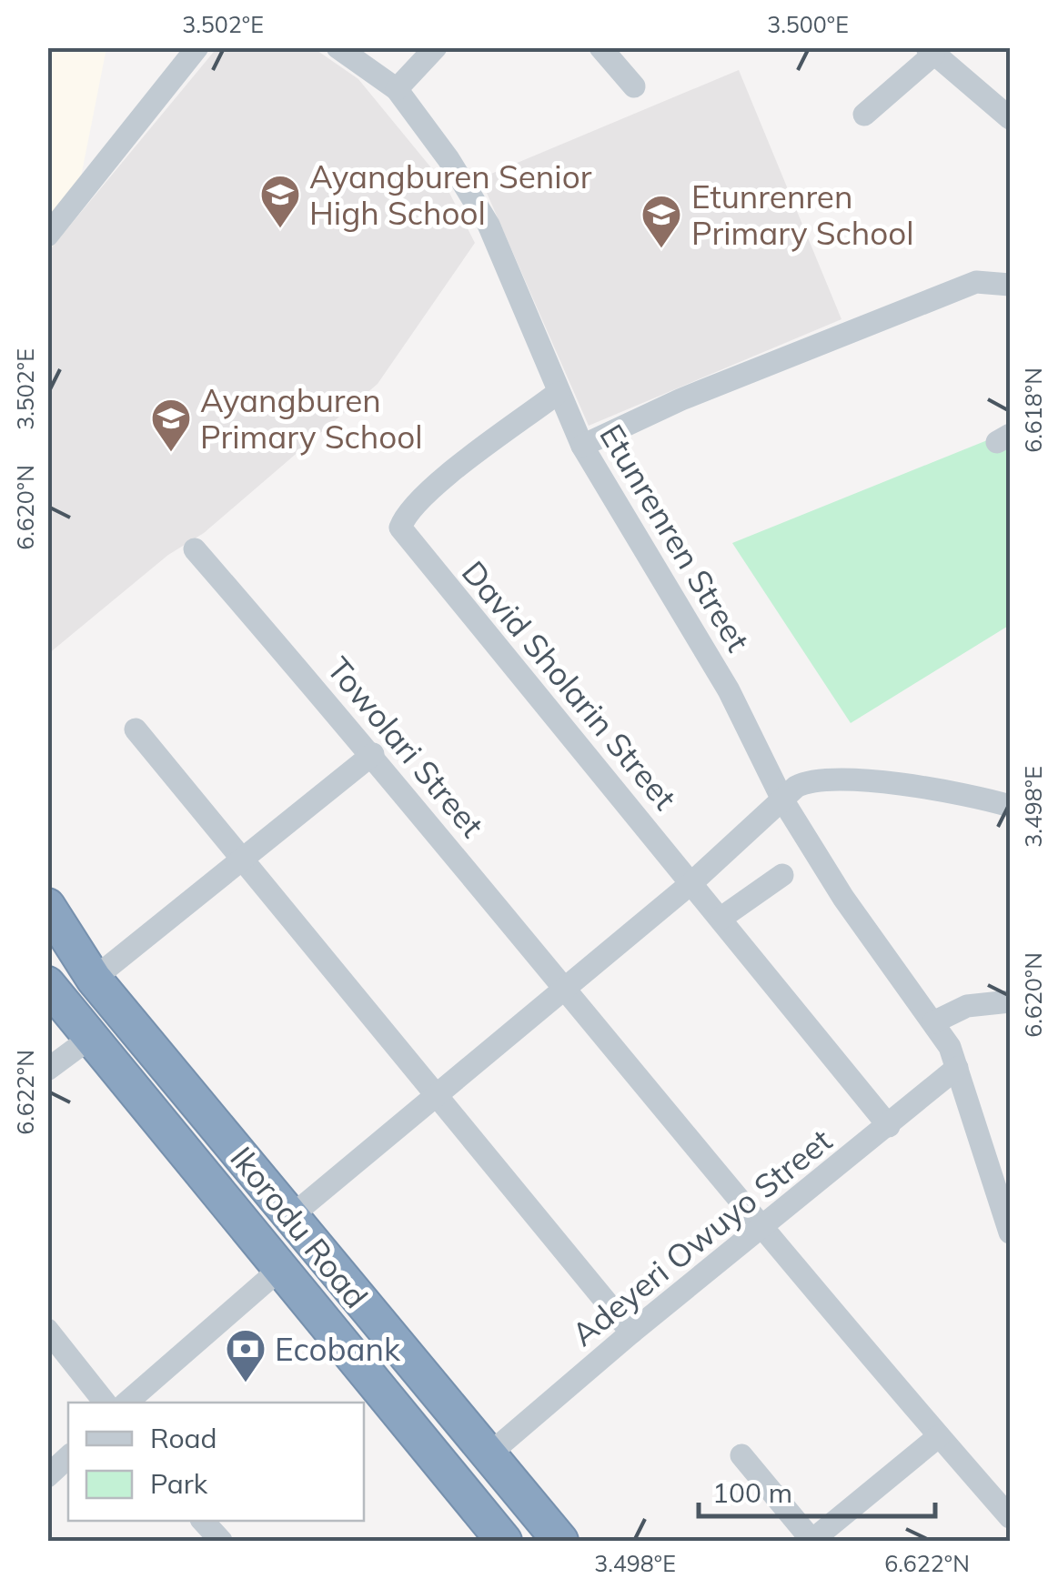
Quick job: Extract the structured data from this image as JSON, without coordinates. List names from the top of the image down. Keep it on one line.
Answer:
{"streets":{"highway":["Ikorodu Road"],"street":["Etunrenren Street","David Sholarin Street","Towolari Street","Adeyeri Owuyo Street"]},"crossings":[["Etunrenren Street","David Sholarin Street"],["Etunrenren Street","Adeyeri Owuyo Street"],["David Sholarin Street","Adeyeri Owuyo Street"],["Towolari Street","Adeyeri Owuyo Street"],["Ikorodu Road","Adeyeri Owuyo Street"]],"places":{"school or university":["Ayangburen Senior High School","Etunrenren Primary School","Ayangburen Primary School"],"bank":["Ecobank"]},"legend":["Road","Park"],"scale_bar":"100 m","coordinates":["3.502°E","3.500°E","6.618°N","6.620°N","3.498°E","6.622°N"]}
